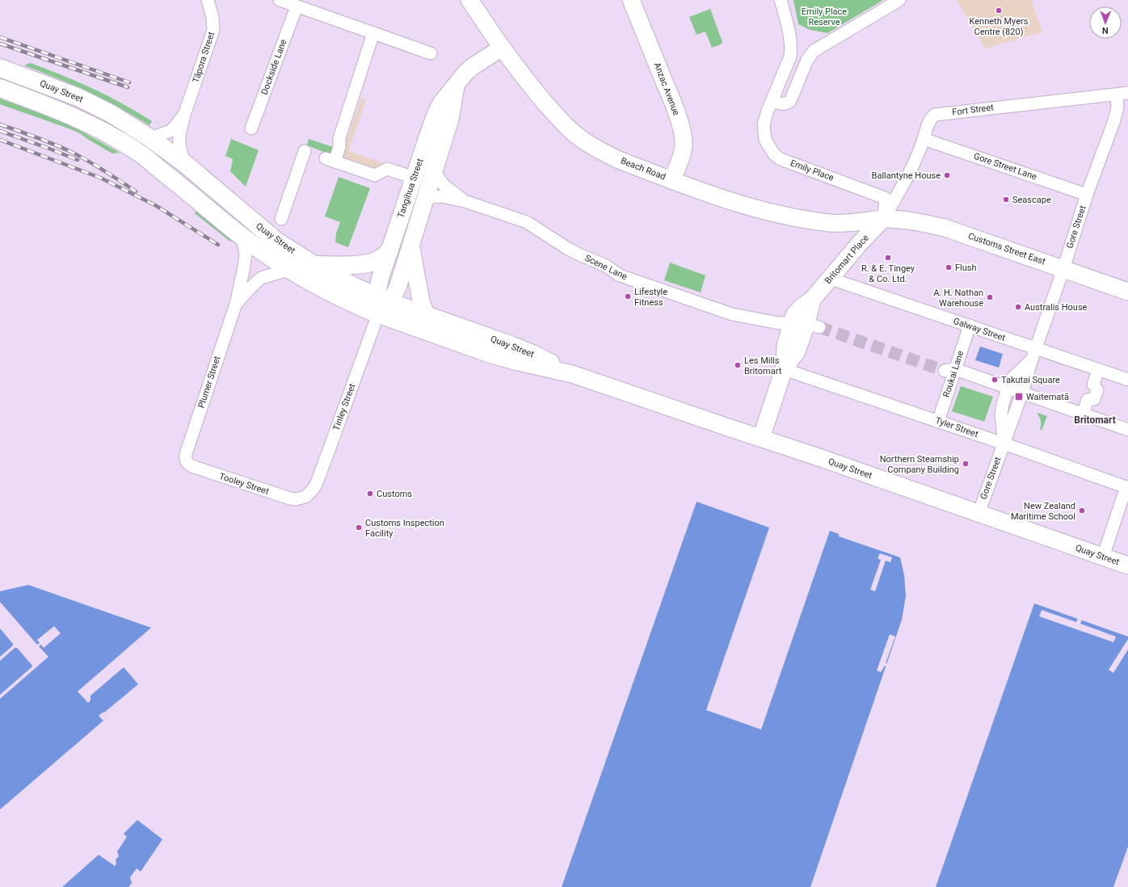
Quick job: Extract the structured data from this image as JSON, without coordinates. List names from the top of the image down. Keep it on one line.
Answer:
{"streets":{"main road":["Anzac Avenue","Quay Street","Beach Road","Tangihua Street","Customs Street East","Britomart Place"],"street":["Tāpora Street","Dockside Lane","Fort Street","Gore Street Lane","Emily Place","Gore Street","Scene Lane","Galway Street","Roukai Lane","Plumer Street","Tinley Street","Tyler Street","Tooley Street"]},"crossings":[["Tāpora Street","Quay Street"],["Anzac Avenue","Beach Road"],["Quay Street","Tangihua Street"],["Quay Street","Gore Street"],["Quay Street","Britomart Place"],["Quay Street","Plumer Street"],["Quay Street","Tinley Street"],["Fort Street","Gore Street Lane"],["Fort Street","Beach Road"],["Fort Street","Emily Place"],["Fort Street","Gore Street"],["Fort Street","Customs Street East"],["Fort Street","Britomart Place"],["Gore Street Lane","Gore Street"],["Beach Road","Emily Place"],["Beach Road","Tangihua Street"],["Beach Road","Customs Street East"],["Beach Road","Britomart Place"],["Emily Place","Customs Street East"],["Emily Place","Britomart Place"],["Tangihua Street","Scene Lane"],["Gore Street","Customs Street East"],["Gore Street","Galway Street"],["Gore Street","Tyler Street"],["Customs Street East","Britomart Place"],["Britomart Place","Scene Lane"],["Britomart Place","Galway Street"],["Britomart Place","Tyler Street"],["Galway Street","Roukai Lane"],["Roukai Lane","Tyler Street"],["Plumer Street","Tooley Street"],["Tinley Street","Tooley Street"]],"districts":["Britomart"],"parks":["Emily Place Reserve"],"places":{"other":["Kenneth Myers Centre (820)","Ballantyne House","Seascape","R. & E. Tingey & Co. Ltd.","Flush","Lifestyle Fitness","A. H. Nathan Warehouse","Australis House","Les Mills Britomart","Takutai Square","Northern Steamship Company Building","Customs","New Zealand Maritime School","Customs Inspection Facility"],"transit":["Waitematā"]},"north":"bottom"}
